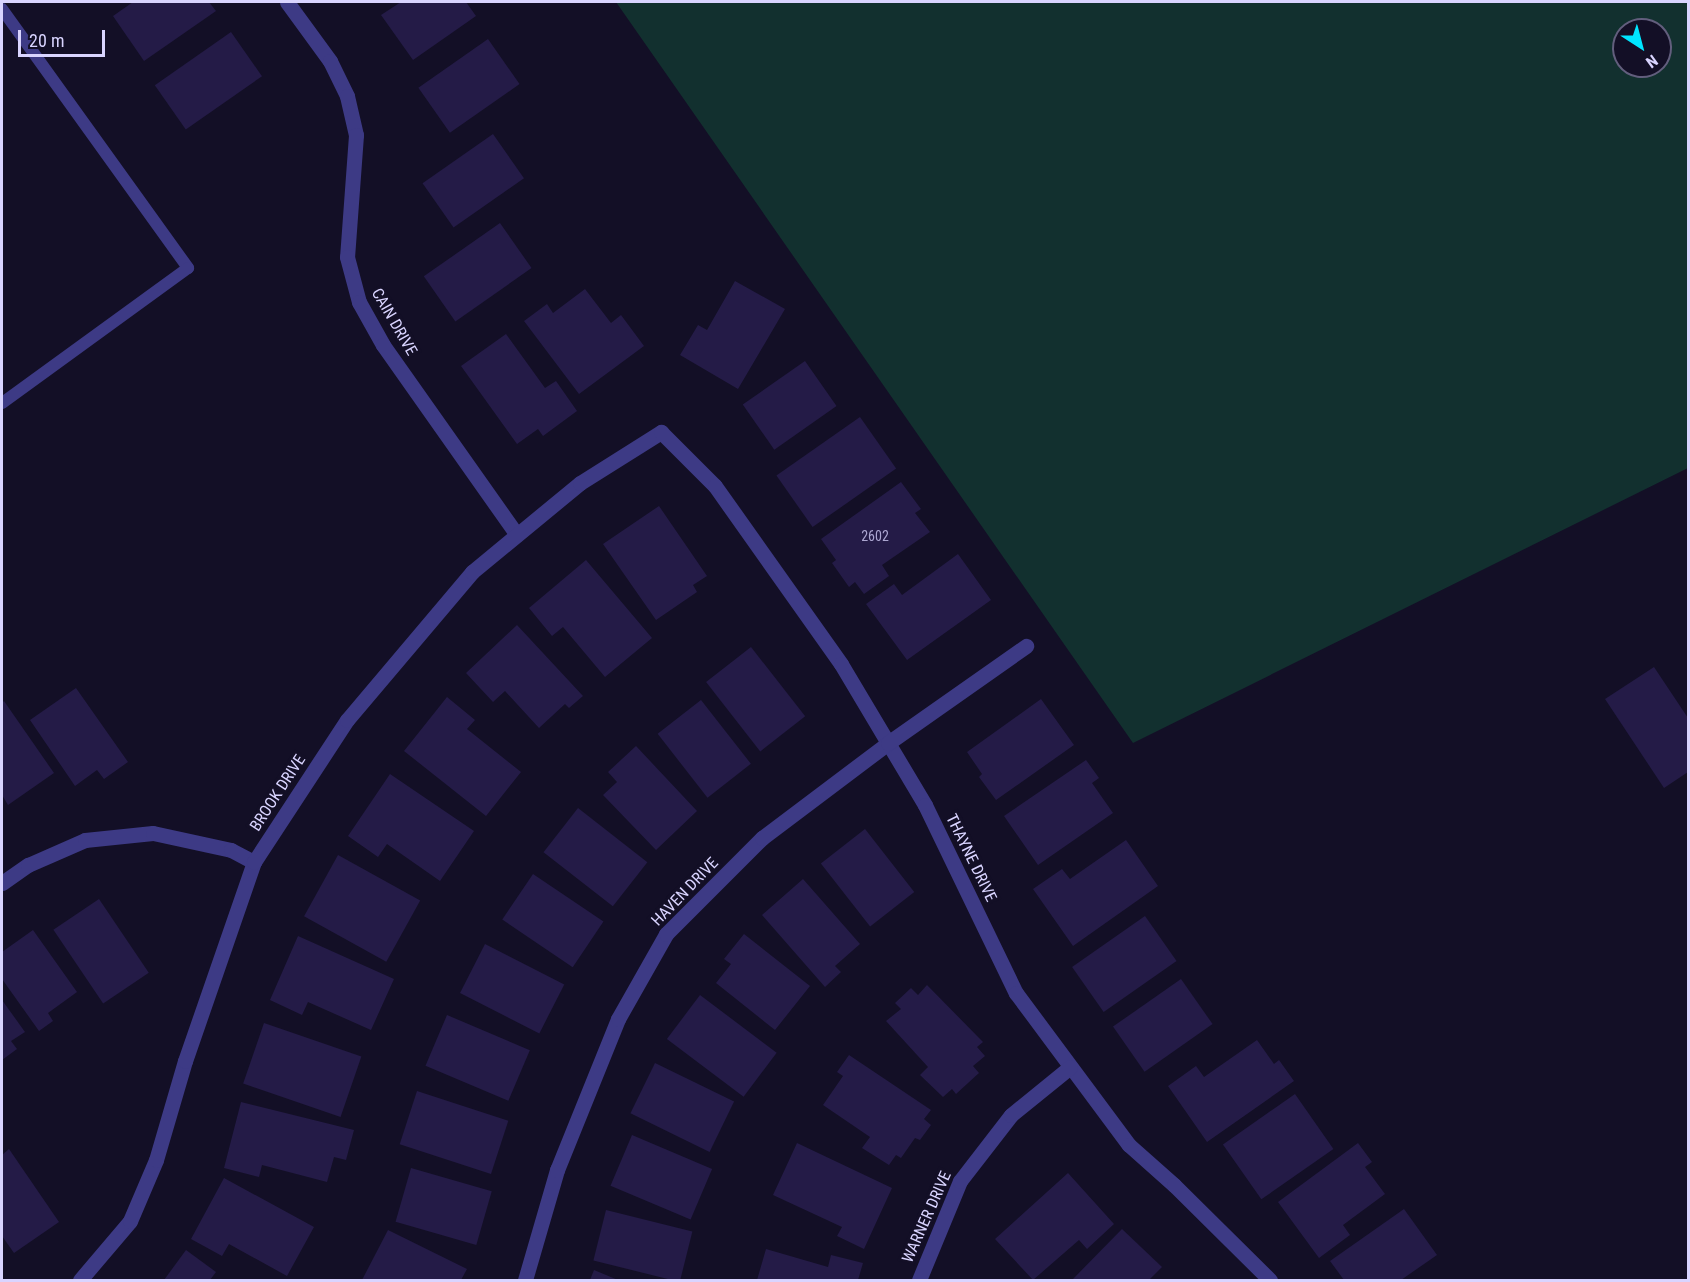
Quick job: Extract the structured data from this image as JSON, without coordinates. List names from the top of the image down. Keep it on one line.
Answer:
{"streets":{"street":["CAIN DRIVE","BROOK DRIVE","THAYNE DRIVE","HAVEN DRIVE","WARNER DRIVE"]},"crossings":[["CAIN DRIVE","BROOK DRIVE"],["BROOK DRIVE","THAYNE DRIVE"],["THAYNE DRIVE","HAVEN DRIVE"],["THAYNE DRIVE","WARNER DRIVE"]],"house_numbers":["2602"],"scale_bar":"20 m","north":"bottom right"}
